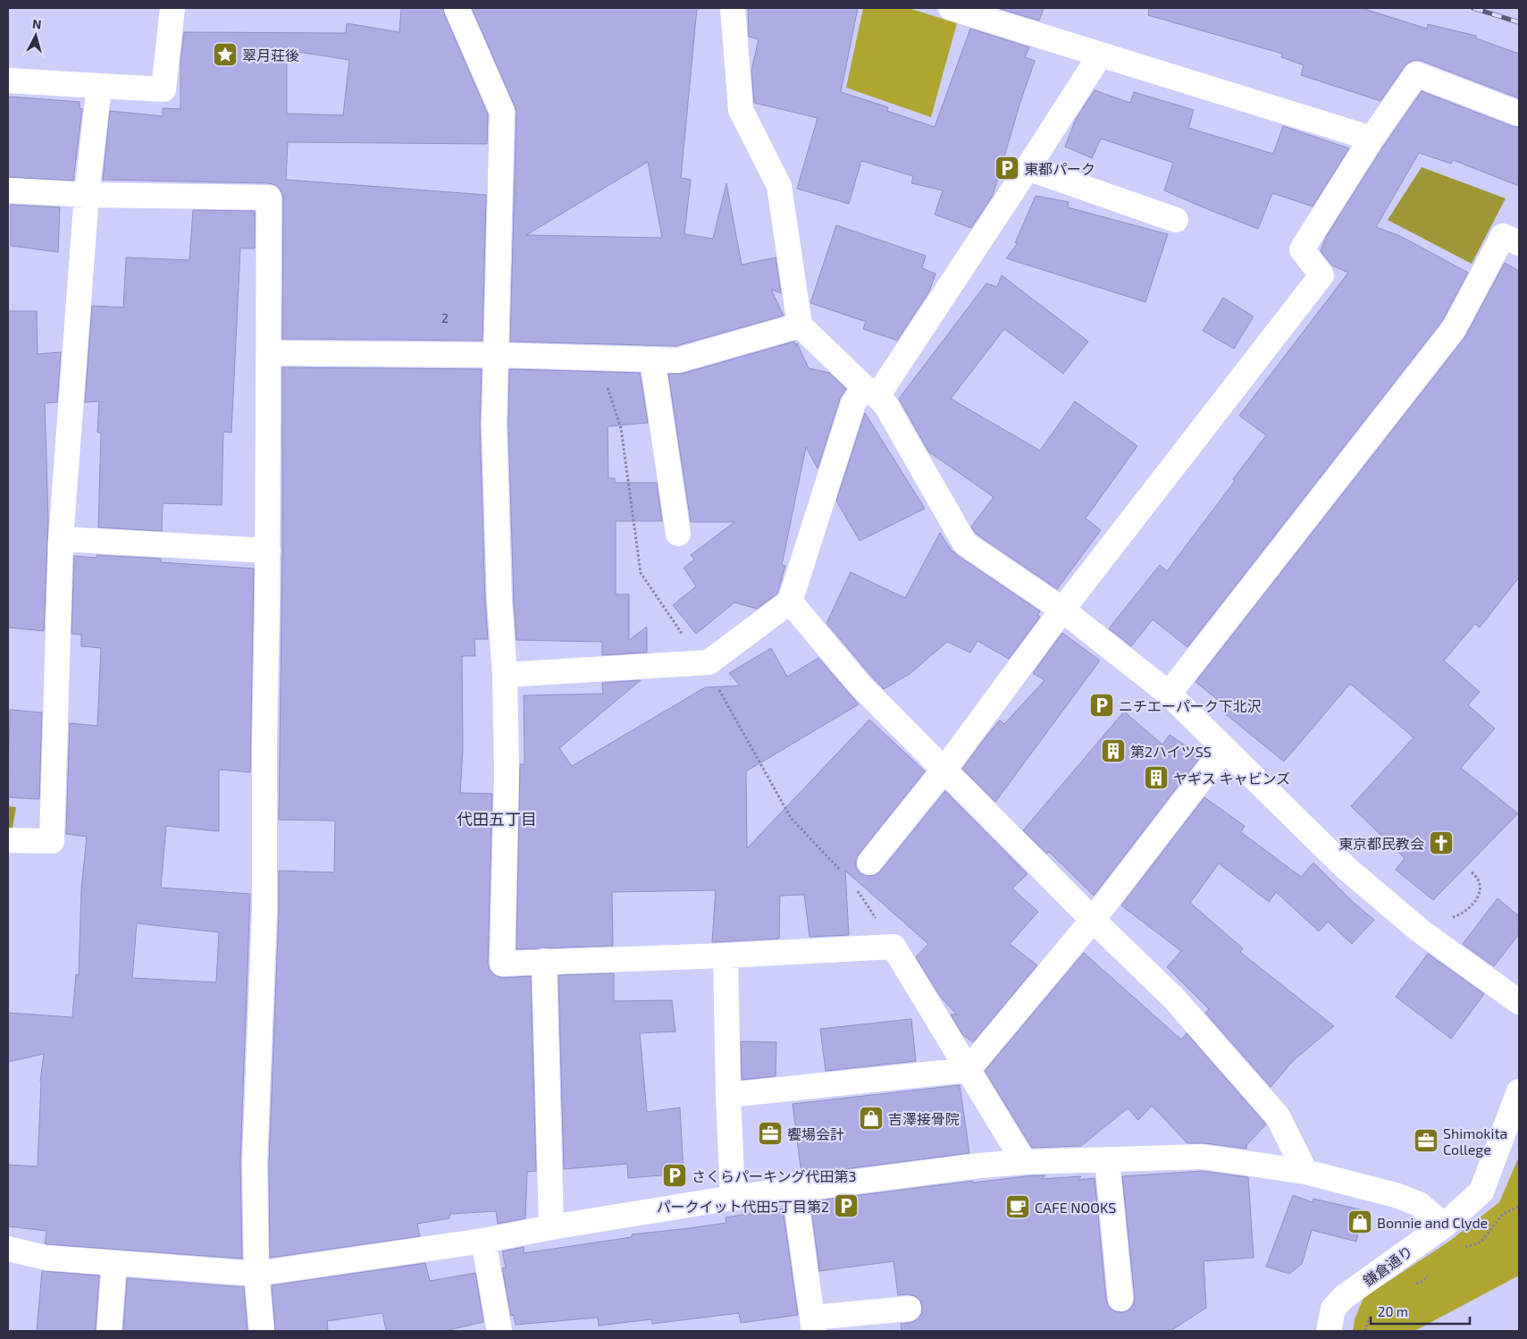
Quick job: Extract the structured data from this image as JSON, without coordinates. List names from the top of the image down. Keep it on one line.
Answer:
{"streets":{"street":["鎌倉通り"]},"districts":["代田五丁目"],"places":{"place":["翠月荘後"],"parking":["東都パーク","ニチエーパーク下北沢","さくらパーキング代田第3","パークイット代田5丁目第2"],"building":["第2ハイツSS","ヤギス キャビンズ"],"church":["東京都民教会"],"shop":["吉澤接骨院","Bonnie and Clyde"],"office":["饗場会計","Shimokita College"],"cafe":["CAFE NOOKS"]},"house_numbers":["2"],"scale_bar":"20 m","north":"top"}
